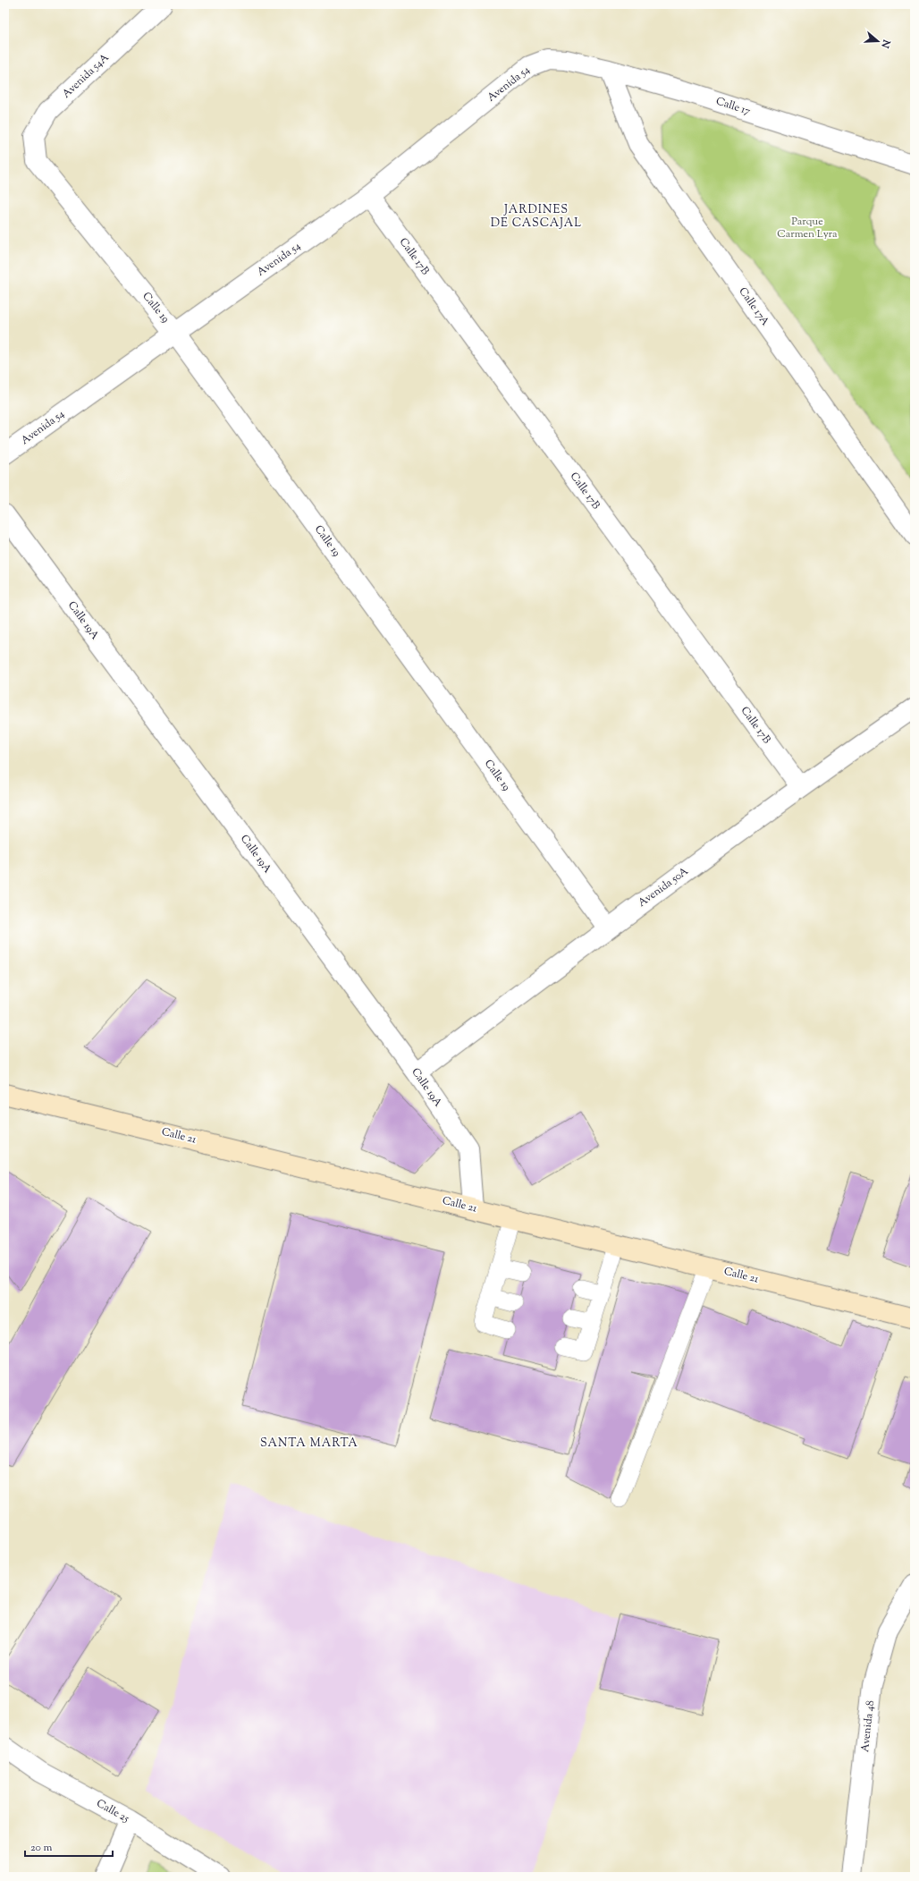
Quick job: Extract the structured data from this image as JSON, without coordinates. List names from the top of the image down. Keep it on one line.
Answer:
{"streets":{"main road":["Calle 21"],"street":["Avenida 54A","Avenida 54","Calle 17","Calle 17B","Calle 17A","Calle 19","Calle 19A","Avenida 50A","Avenida 48","Calle 25"]},"crossings":[["Avenida 54A","Calle 19"],["Avenida 54","Calle 17"],["Avenida 54","Calle 17B"],["Avenida 54","Calle 19"],["Calle 17","Calle 17A"],["Calle 17B","Avenida 50A"],["Calle 19","Avenida 50A"],["Calle 19A","Avenida 50A"],["Calle 19A","Calle 21"]],"districts":["JARDINES DE CASCAJAL","SANTA MARTA"],"parks":["Parque Carmen Lyra"],"scale_bar":"20 m","north":"right"}
